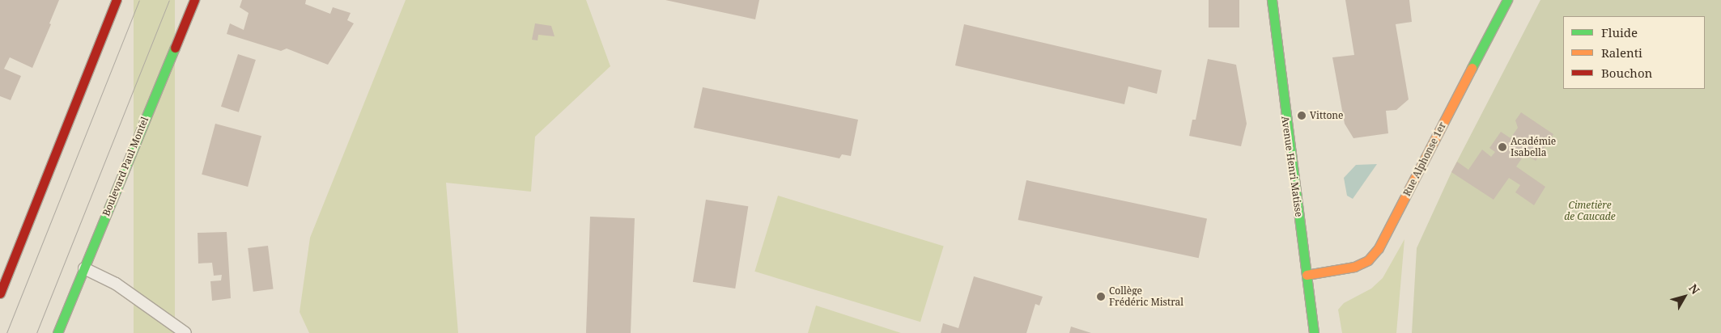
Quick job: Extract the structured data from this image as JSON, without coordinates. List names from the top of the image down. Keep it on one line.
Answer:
{"streets":{"street":["Rue Alphonse 1er","Boulevard Paul Montel","Avenue Henri Matisse"]},"crossings":[["Rue Alphonse 1er","Avenue Henri Matisse"]],"parks":["Cimetière de Caucade"],"places":["Vittone","Académie Isabella","Collège Frédéric Mistral"],"legend":["Fluide","Ralenti","Bouchon"],"north":"top right"}
